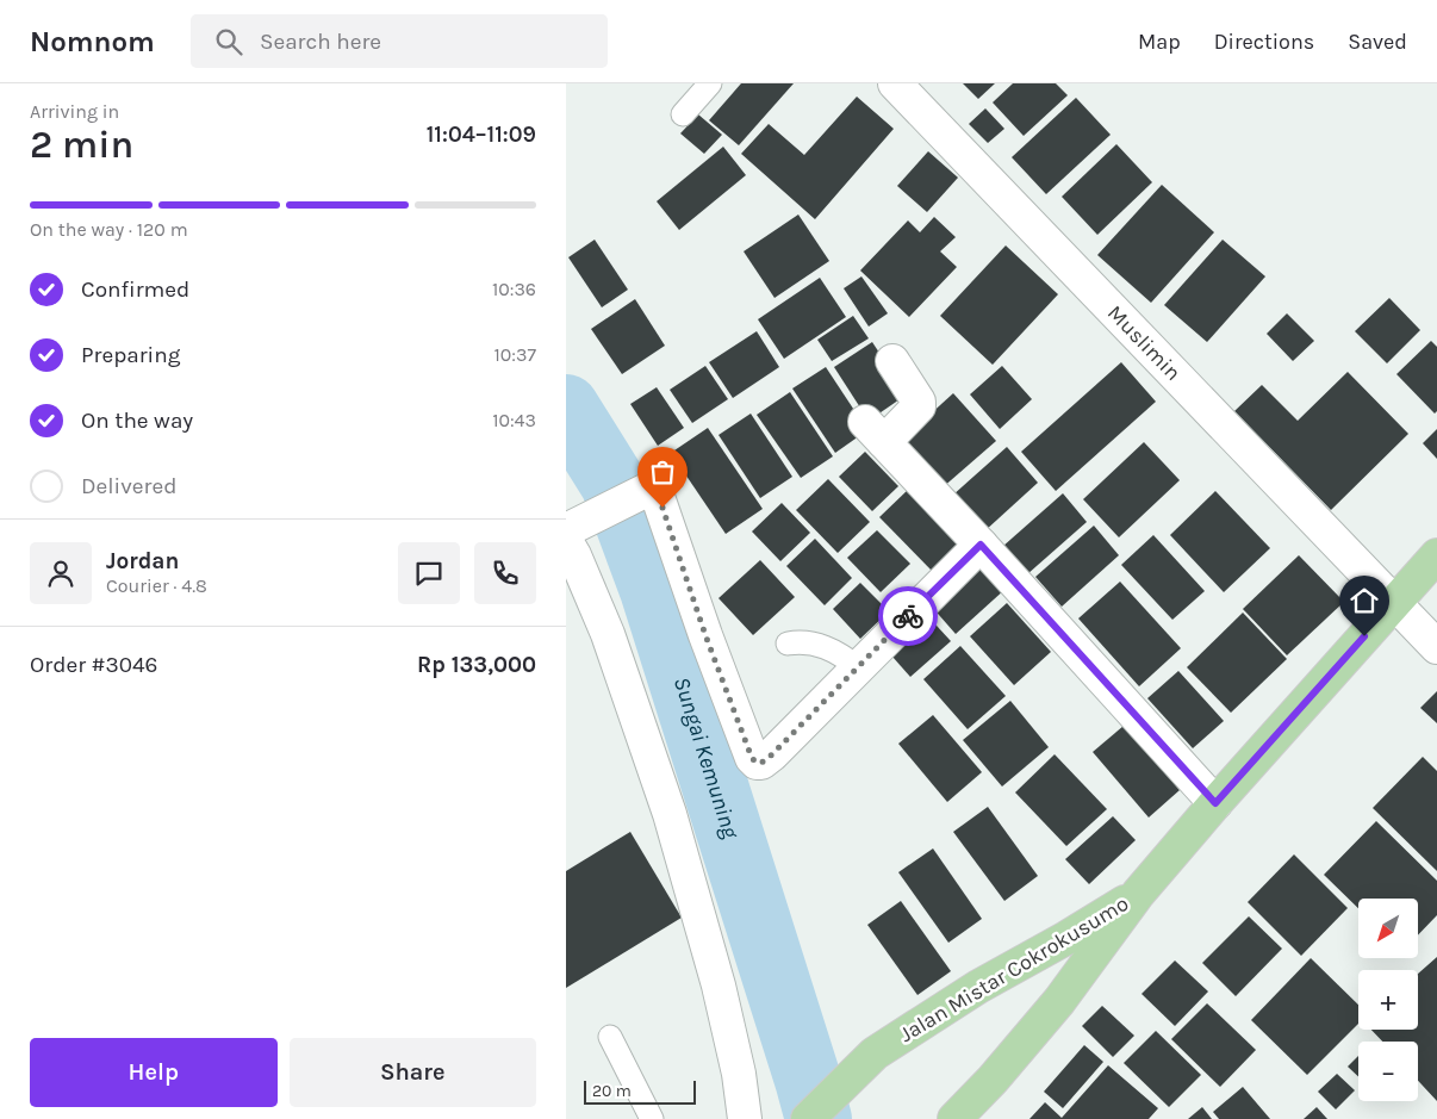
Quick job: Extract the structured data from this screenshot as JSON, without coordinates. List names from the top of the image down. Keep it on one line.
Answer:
{"streets":{"main road":["Jalan Mistar Cokrokusumo"],"street":["Muslimin"]},"water":["Sungai Kemuning"],"scale_bar":"20 m","north":"bottom left","page":{"header":"Nomnom","search":"Search here","nav":["Map","Directions","Saved"],"heading":["2 min","Arriving in","11:04–11:09"],"panel":["Jordan","Courier · 4.8","Order #3046","Rp 133,000"],"bar":"On the way · 120 m","list":[["Confirmed","10:36"],["Preparing","10:37"],["On the way","10:43"],"Delivered"],"map_buttons":["+","−"],"buttons":["Help","Share"],"scale":"20 m"}}
